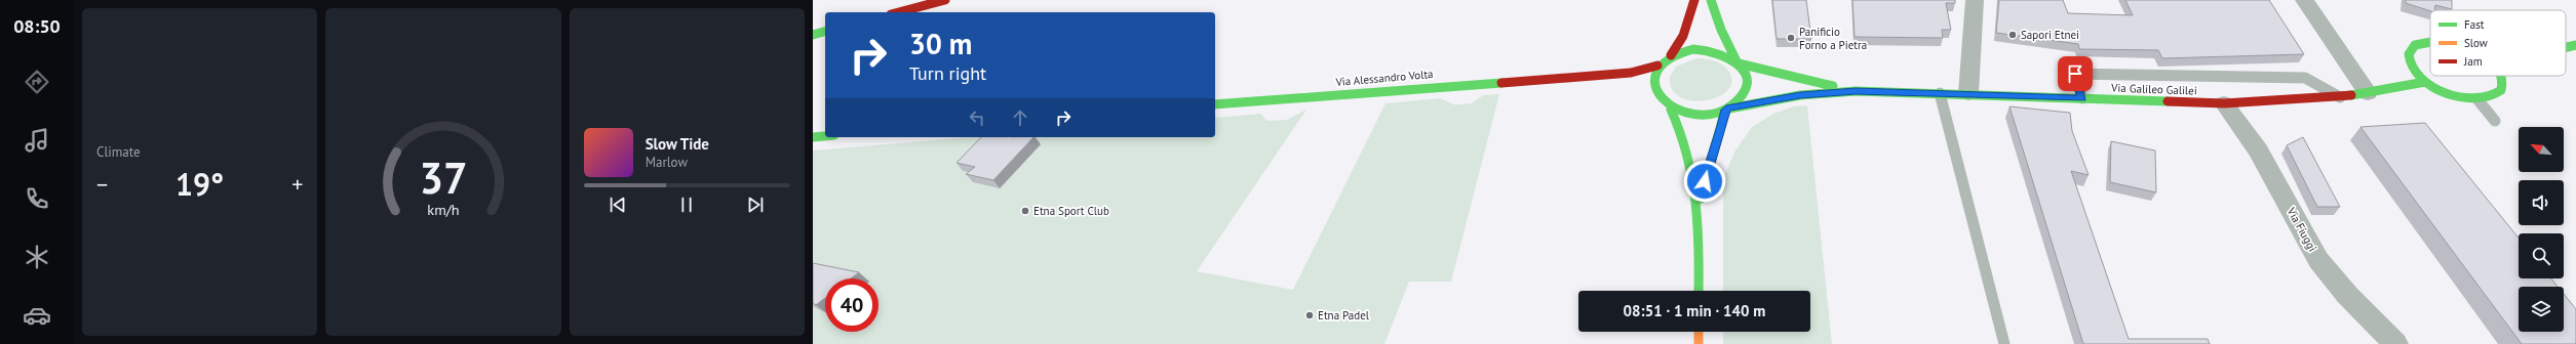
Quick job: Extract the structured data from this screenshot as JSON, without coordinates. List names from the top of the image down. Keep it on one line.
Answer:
{"streets":{"main road":["Via Alessandro Volta","Via Galileo Galilei"],"street":["Via Fiuggi"]},"crossings":[["Via Galileo Galilei","Via Fiuggi"]],"places":["Sapori Etnei","Panificio Forno a Pietra","Etna Sport Club","Etna Padel"],"legend":["Fast","Slow","Jam"],"north":"top left","page":{"tabs":"08:50","tile":"Climate","turn":["30 m","Turn right"],"song":["Slow Tide","Marlow"],"heat":["−","19°","+"],"limit":"40","trip":"08:51 · 1 min · 140 m","gauge":["37","km/h"]}}
